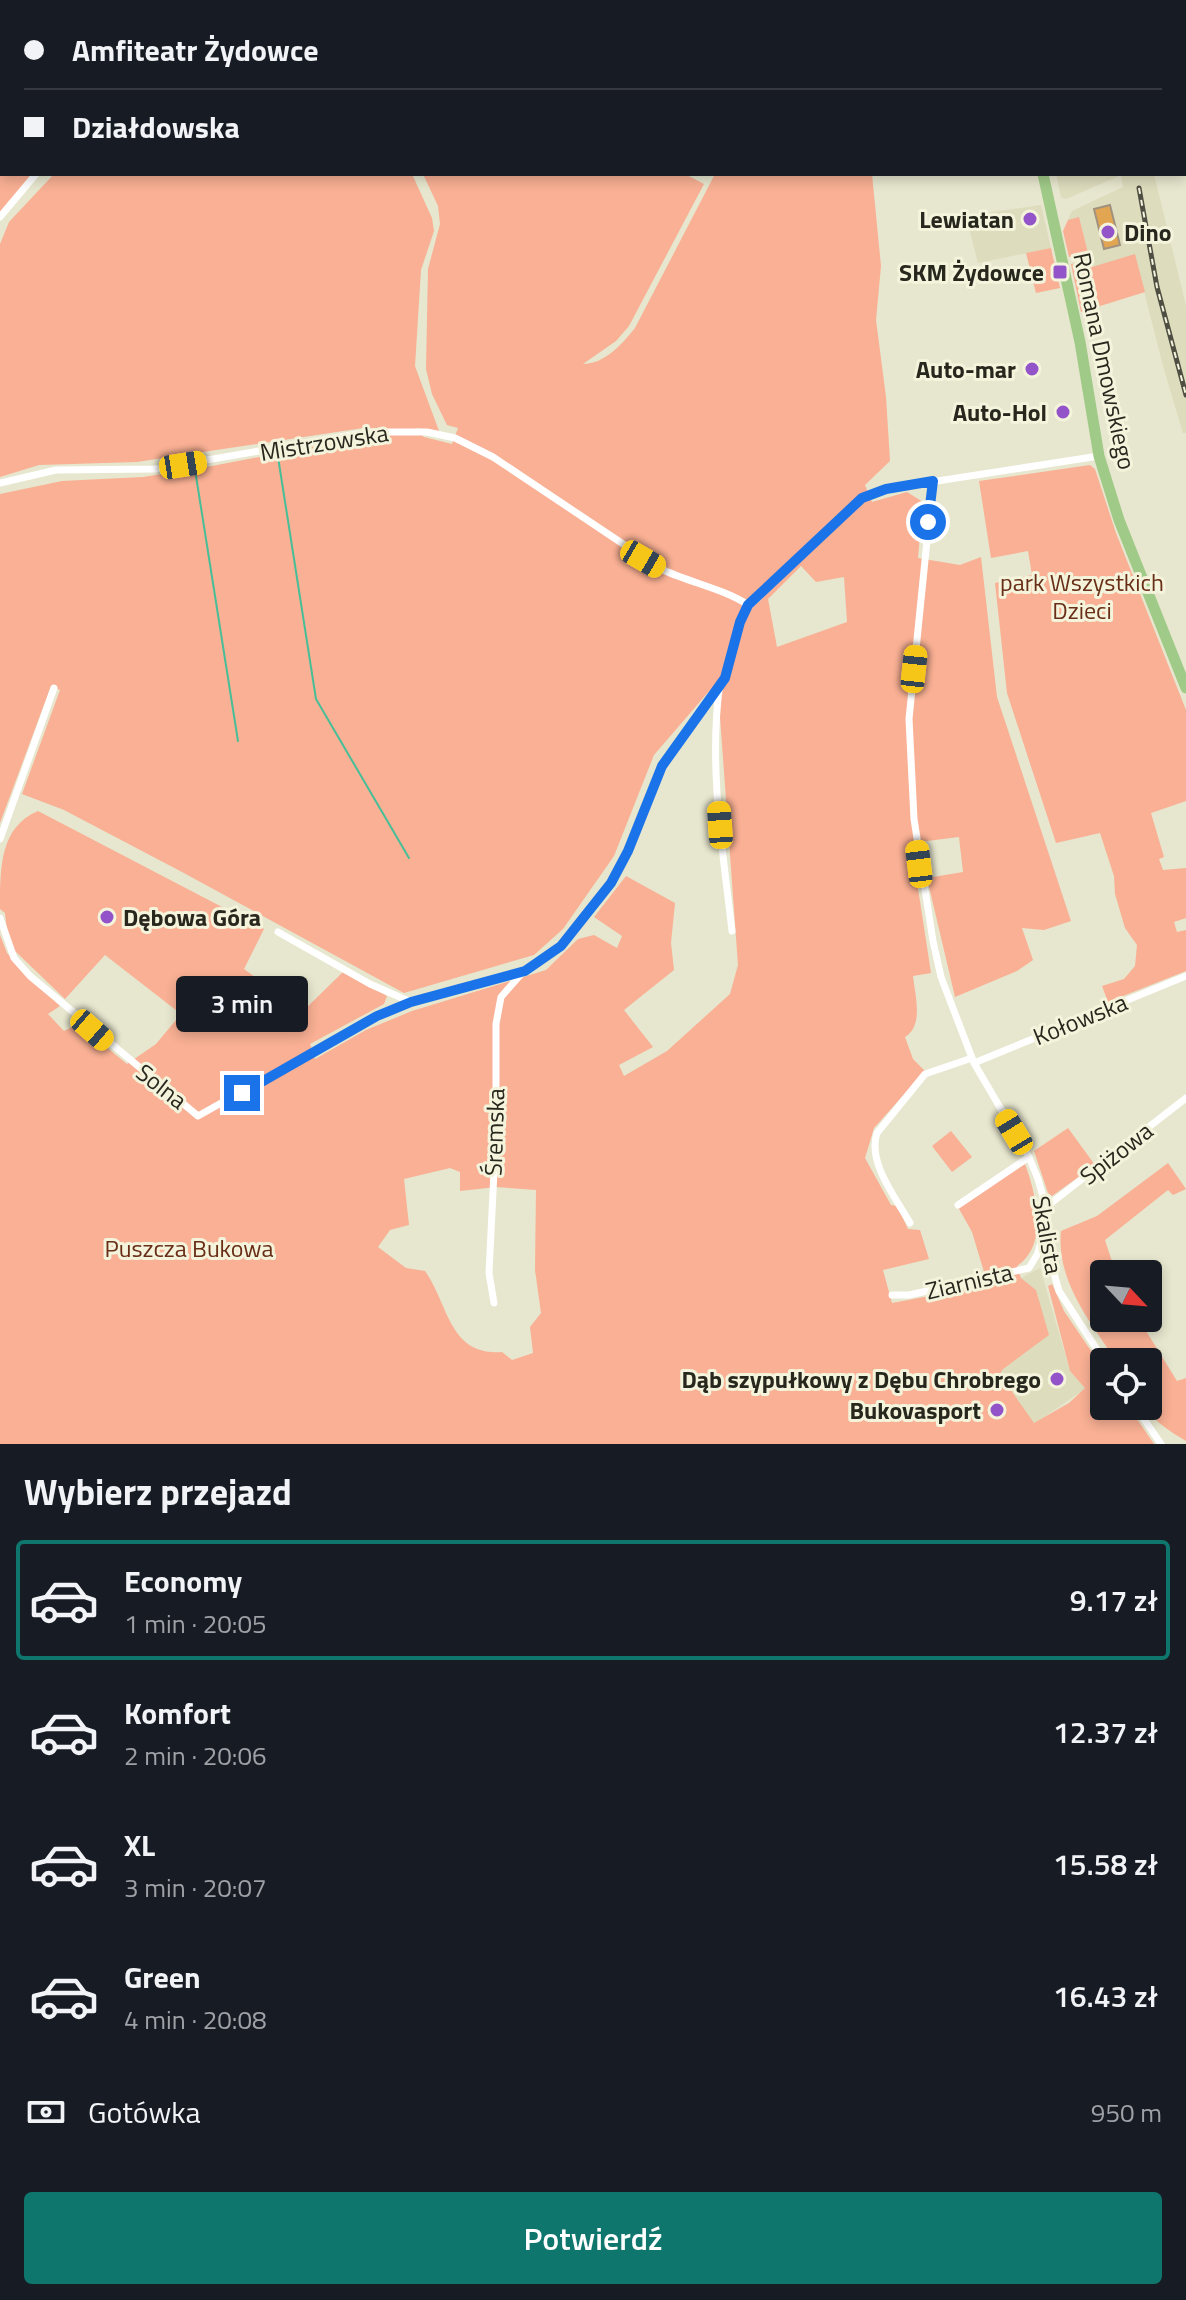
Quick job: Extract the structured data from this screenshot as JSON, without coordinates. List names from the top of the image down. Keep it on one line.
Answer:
{"streets":{"main road":["Romana Dmowskiego"],"street":["Mistrzowska","Kołowska","Solna","Śremska","Spiżowa","Skalista","Ziarnista"]},"crossings":[["Kołowska","Skalista"],["Spiżowa","Skalista"],["Spiżowa","Ziarnista"],["Skalista","Ziarnista"]],"parks":["park Wszystkich Dzieci","Puszcza Bukowa"],"places":{"other":["Lewiatan","Dino","Auto-mar","Auto-Hol","Dębowa Góra","Dąb szypułkowy z Dębu Chrobrego","Bukovasport"],"transit":["SKM Żydowce"]},"north":"bottom right","page":{"banner":["Amfiteatr Żydowce","Działdowska"],"bubble":"3 min","heading":"Wybierz przejazd","list":[{"name":"Economy","note":"1 min · 20:05","value":"9.17 zł"},{"name":"Komfort","note":"2 min · 20:06","value":"12.37 zł"},{"name":"XL","note":"3 min · 20:07","value":"15.58 zł"},{"name":"Green","note":"4 min · 20:08","value":"16.43 zł"}],"pay":["Gotówka","950 m"],"buttons":"Potwierdź"}}
